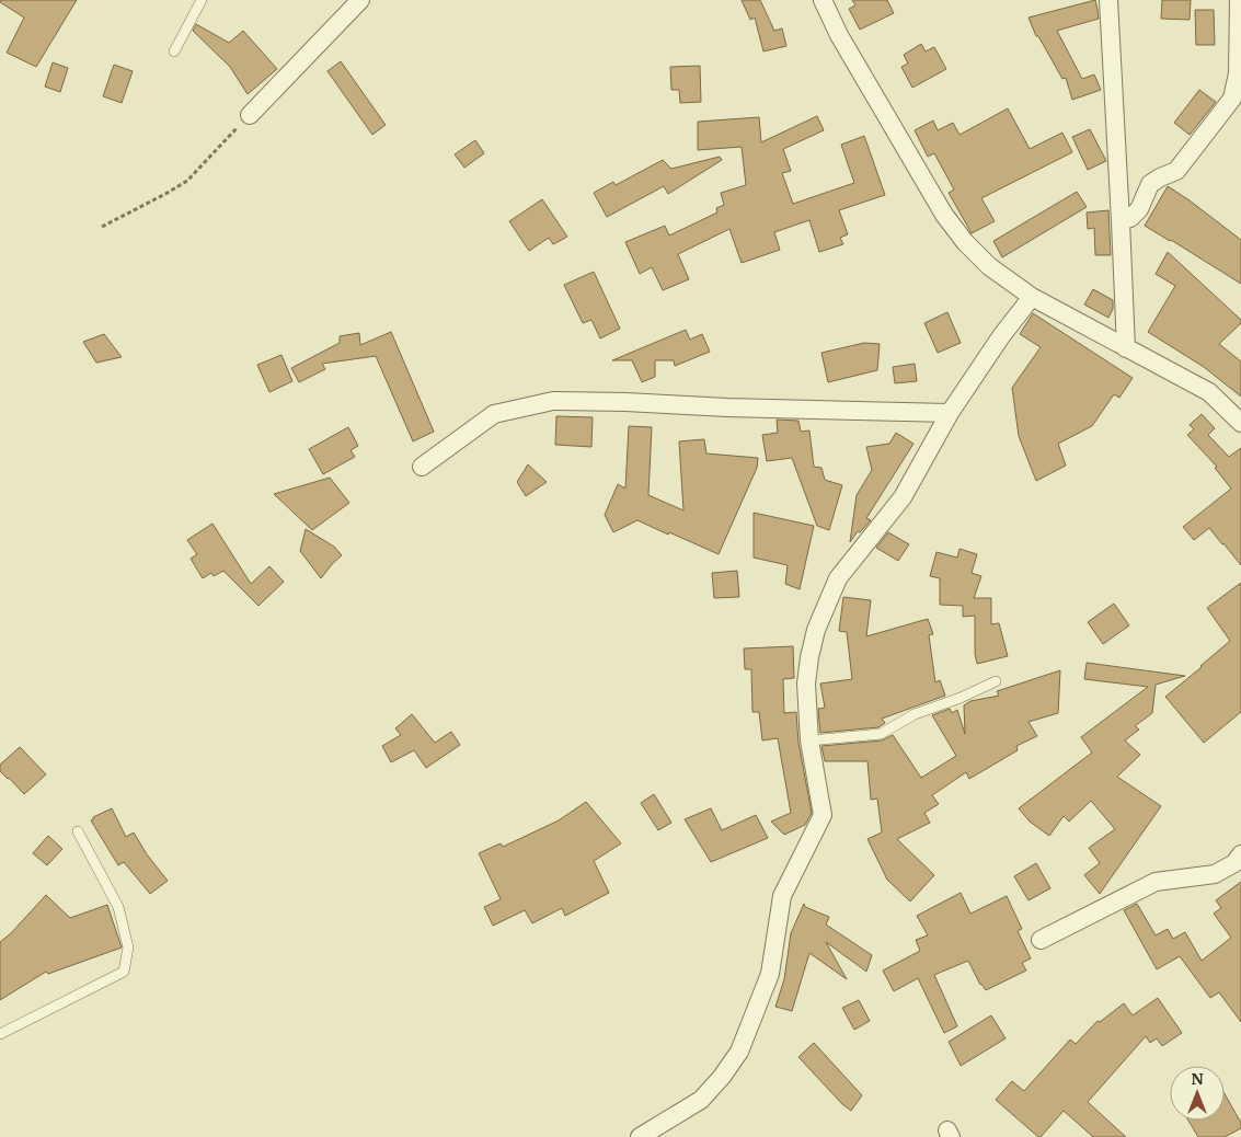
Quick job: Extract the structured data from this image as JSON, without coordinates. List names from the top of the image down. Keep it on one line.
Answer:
{"north":"top"}
